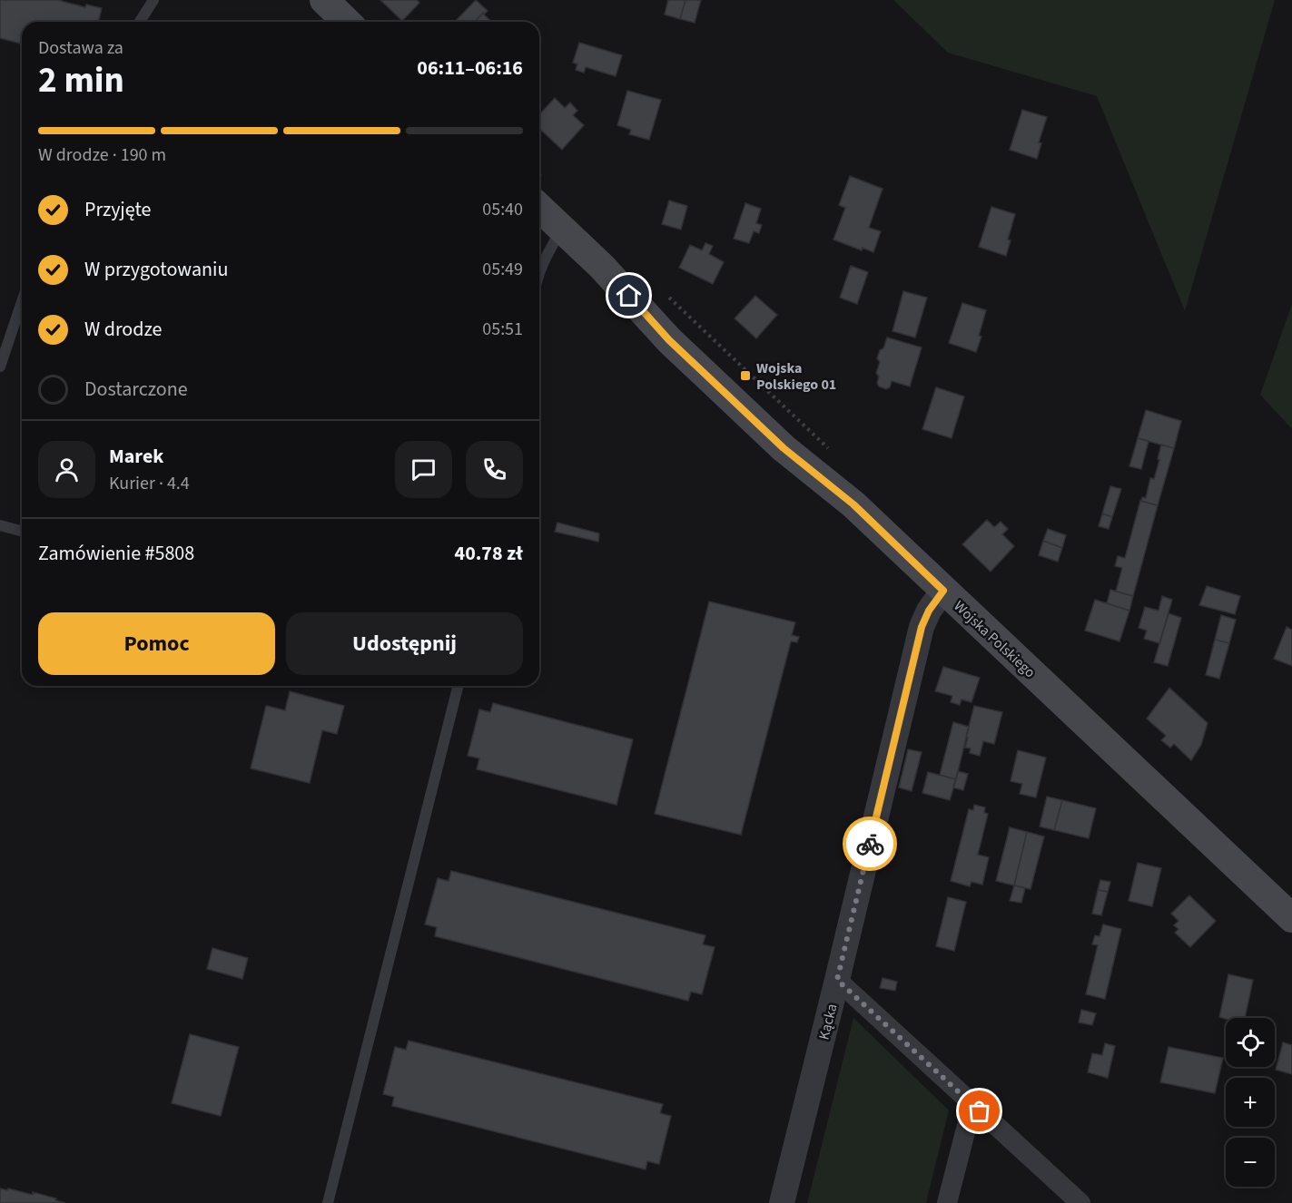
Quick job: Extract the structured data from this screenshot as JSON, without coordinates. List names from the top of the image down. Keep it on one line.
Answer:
{"streets":{"main road":["Wojska Polskiego"],"street":["Kącka"]},"crossings":[["Wojska Polskiego","Kącka"]],"places":{"transit":["Wojska Polskiego 01"]},"page":{"heading":["2 min","Dostawa za","06:11–06:16"],"panel":["Marek","Kurier · 4.4","Zamówienie #5808","40.78 zł"],"bar":"W drodze · 190 m","list":[["Przyjęte","05:40"],["W przygotowaniu","05:49"],["W drodze","05:51"],"Dostarczone"],"buttons":["Pomoc","Udostępnij"],"map_buttons":["+","−"]}}
